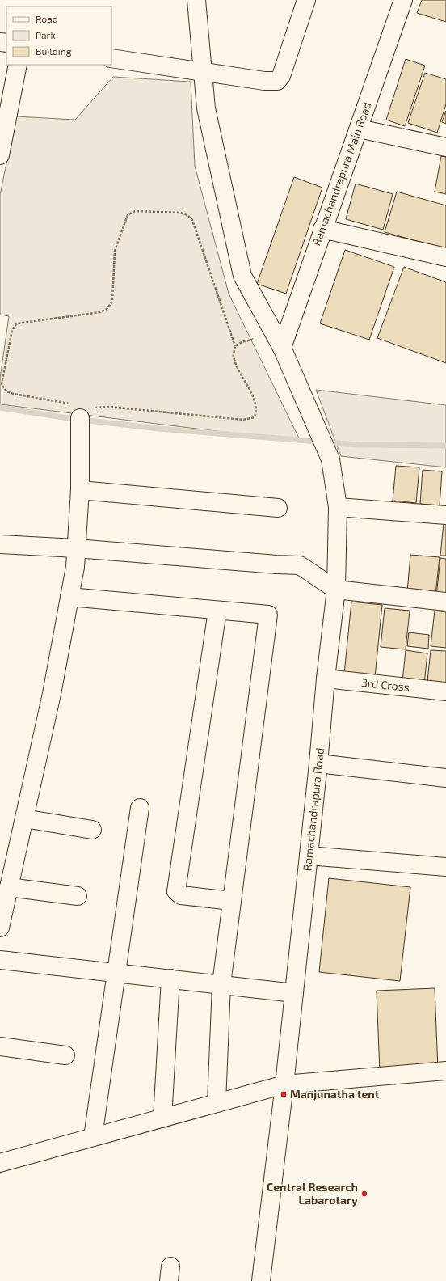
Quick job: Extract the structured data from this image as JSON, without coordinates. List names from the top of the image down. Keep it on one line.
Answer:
{"streets":{"street":["Ramachandrapura Main Road","3rd Cross","Ramachandrapura Road"]},"crossings":[["Ramachandrapura Main Road","Ramachandrapura Road"],["3rd Cross","Ramachandrapura Road"]],"places":{"transit":["Manjunatha tent"],"other":["Central Research Labarotary"]},"legend":["Road","Park","Building"]}
